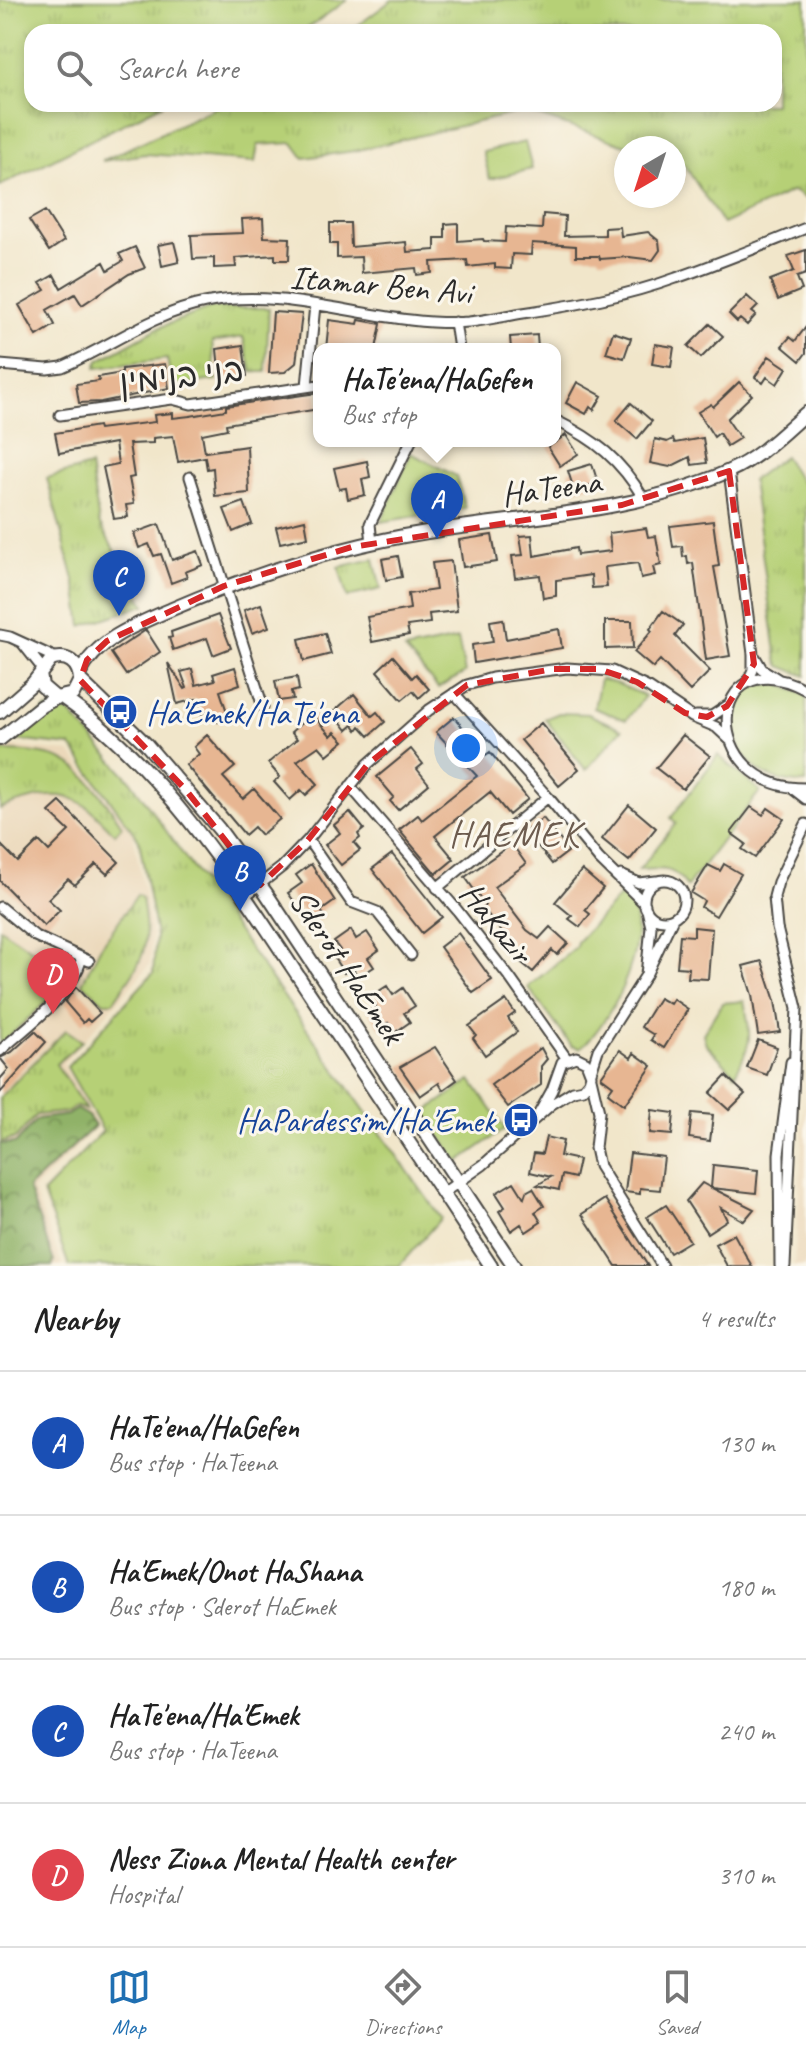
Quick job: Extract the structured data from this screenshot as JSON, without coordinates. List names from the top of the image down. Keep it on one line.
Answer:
{"streets":{"street":["Itamar Ben Avi","בני בנימין","HaTeena","HaKazir","Sderot HaEmek"]},"crossings":[["HaTeena","Sderot HaEmek"]],"districts":["HAEMEK"],"places":{"bus stop":["Ha'Emek/HaTe'ena","HaPardessim/Ha'Emek"]},"north":"bottom left","page":{"search":"Search here","popup":["HaTe'ena/HaGefen","Bus stop"],"pins":["A","C","B","D"],"heading":["Nearby","4 results"],"list":[{"mark":"A","name":"HaTe'ena/HaGefen","note":"Bus stop · HaTeena","value":"130 m"},{"mark":"B","name":"Ha'Emek/Onot HaShana","note":"Bus stop · Sderot HaEmek","value":"180 m"},{"mark":"C","name":"HaTe'ena/Ha'Emek","note":"Bus stop · HaTeena","value":"240 m"},{"mark":"D","name":"Ness Ziona Mental Health center","note":"Hospital","value":"310 m"}],"nav":["Map","Directions","Saved"]}}
